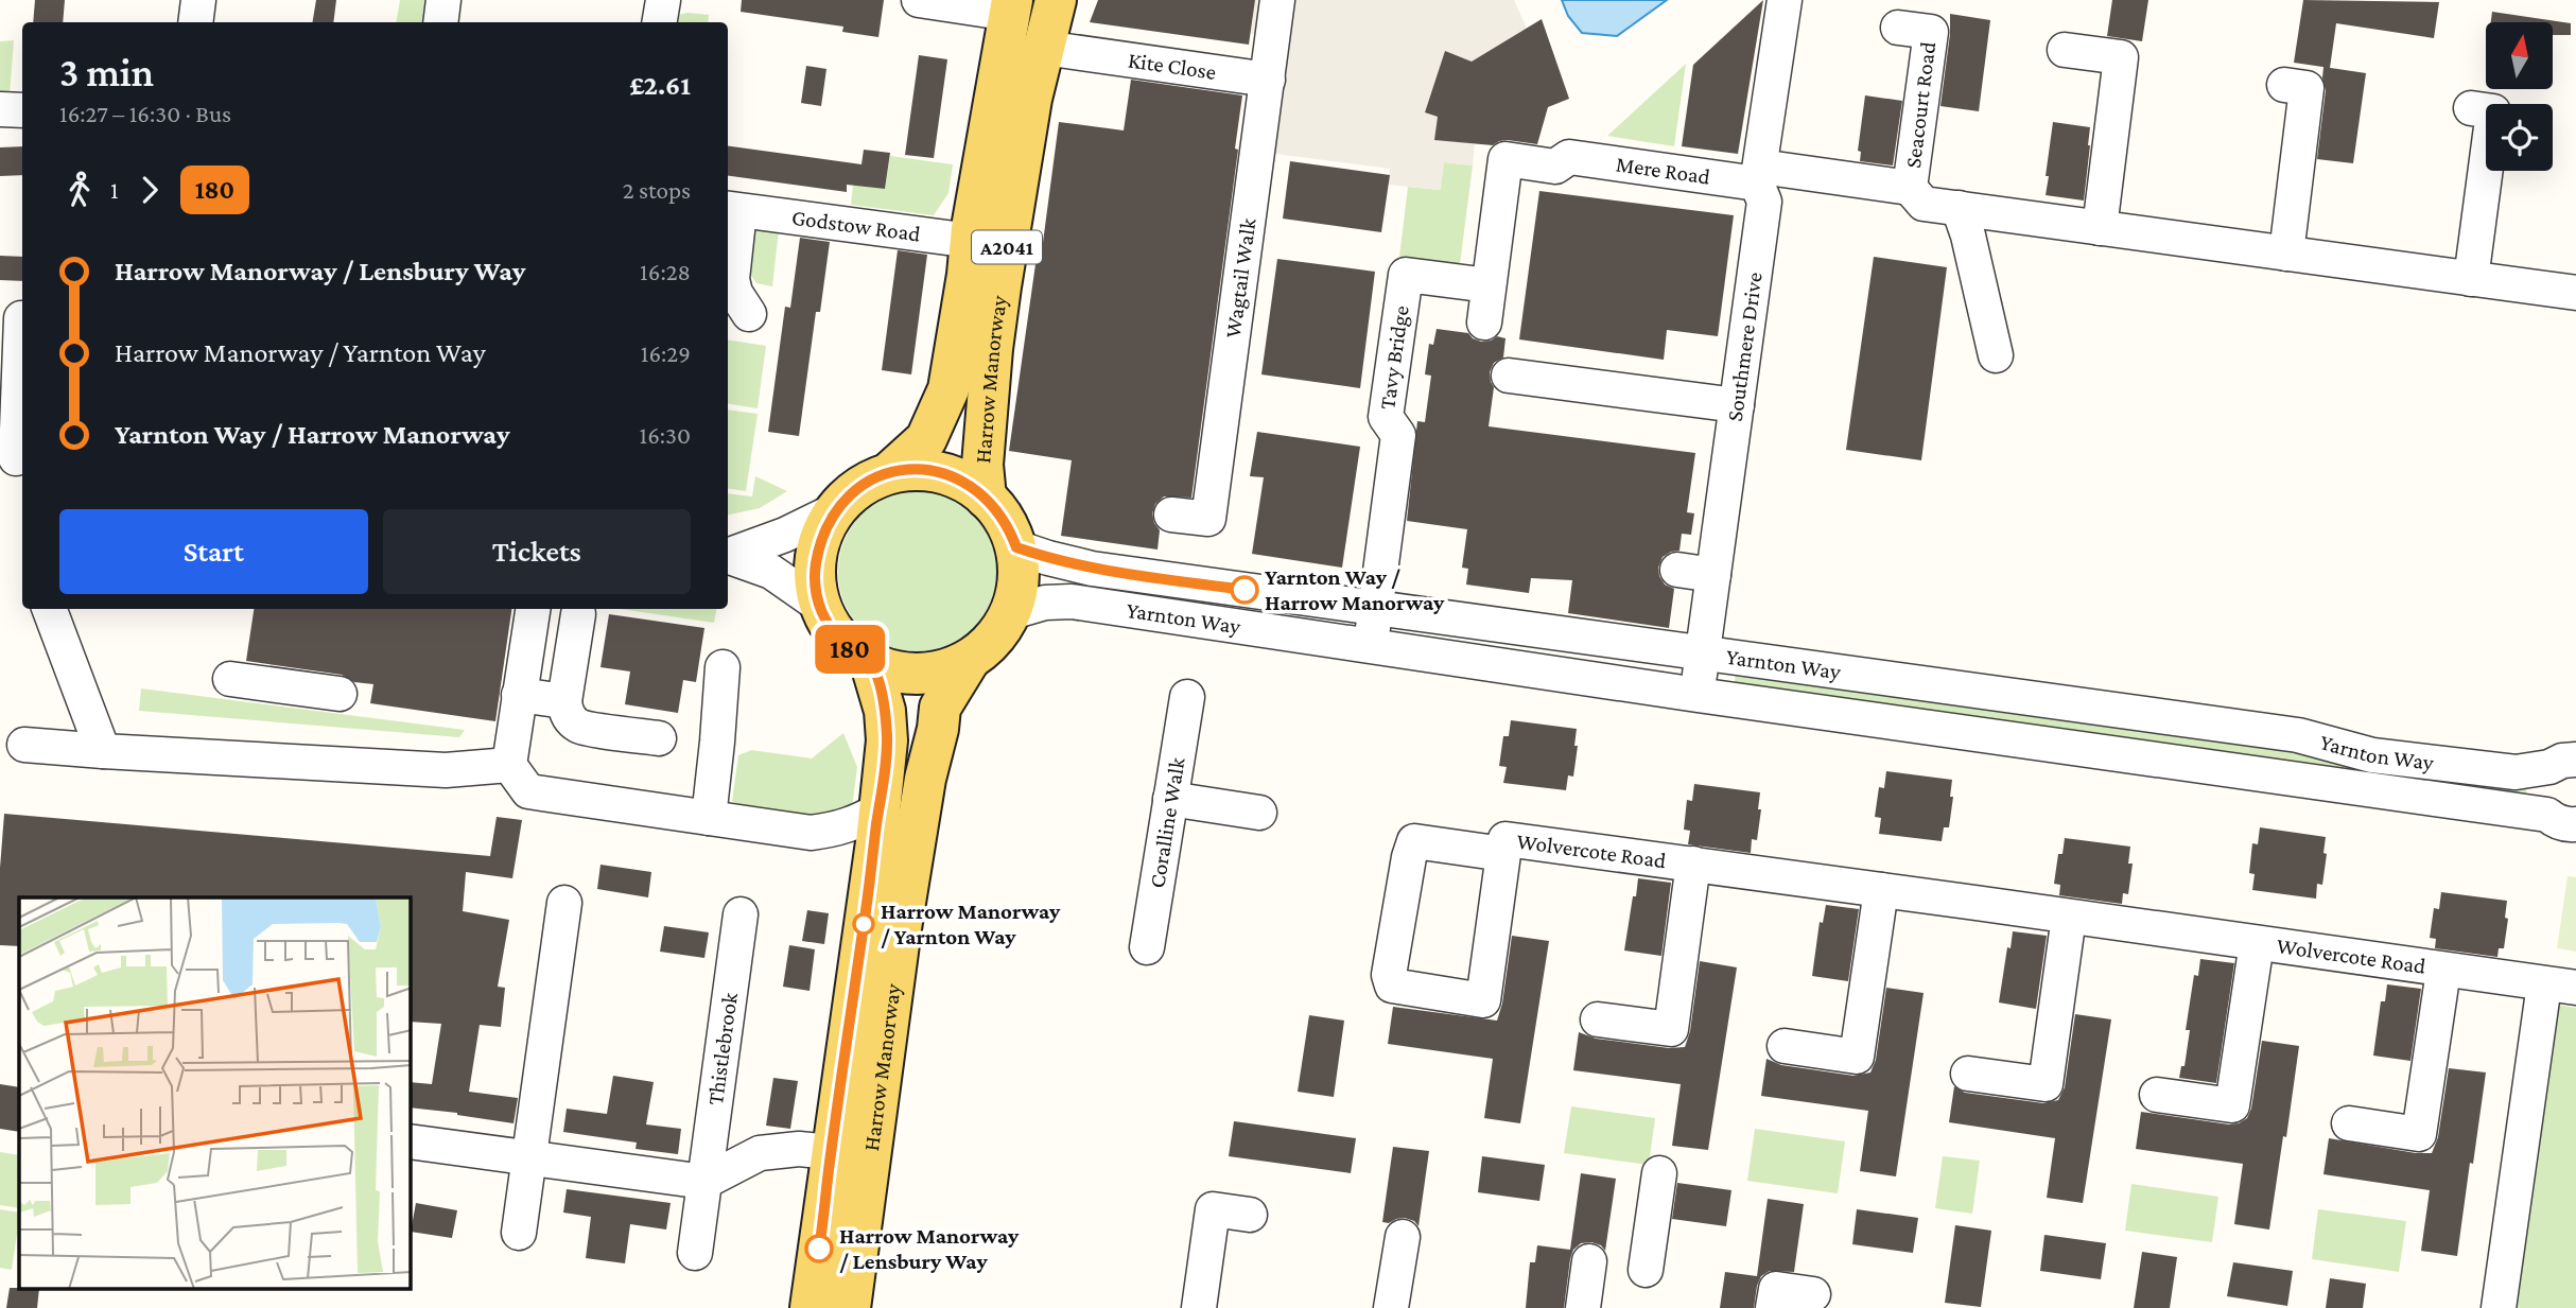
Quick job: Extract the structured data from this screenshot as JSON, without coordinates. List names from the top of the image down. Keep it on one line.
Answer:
{"streets":{"main road":["A2041","Harrow Manorway"],"street":["Kite Close","Seacourt Road","Mere Road","Godstow Road","Wagtail Walk","Southmere Drive","Tavy Bridge","Yarnton Way","Coralline Walk","Wolvercote Road","Thistlebrook"]},"crossings":[["Kite Close","Wagtail Walk"],["Kite Close","Harrow Manorway"],["Seacourt Road","Mere Road"],["Mere Road","Southmere Drive"],["Mere Road","Tavy Bridge"],["Godstow Road","Harrow Manorway"],["A2041","Harrow Manorway"],["A2041","Yarnton Way"],["Southmere Drive","Yarnton Way"],["Tavy Bridge","Yarnton Way"],["Harrow Manorway","Yarnton Way"]],"places":["Yarnton Way / Harrow Manorway","Harrow Manorway / Yarnton Way","Harrow Manorway / Lensbury Way"],"lines":["bus line 180"],"north":"top","page":{"on_map":"180","heading":["3 min","16:27 – 16:30 · Bus","£2.61"],"legs":["1","180","2 stops"],"list":[{"name":"Harrow Manorway / Lensbury Way","value":"16:28"},{"name":"Harrow Manorway / Yarnton Way","value":"16:29"},{"name":"Yarnton Way / Harrow Manorway","value":"16:30"}],"buttons":["Start","Tickets"]}}
